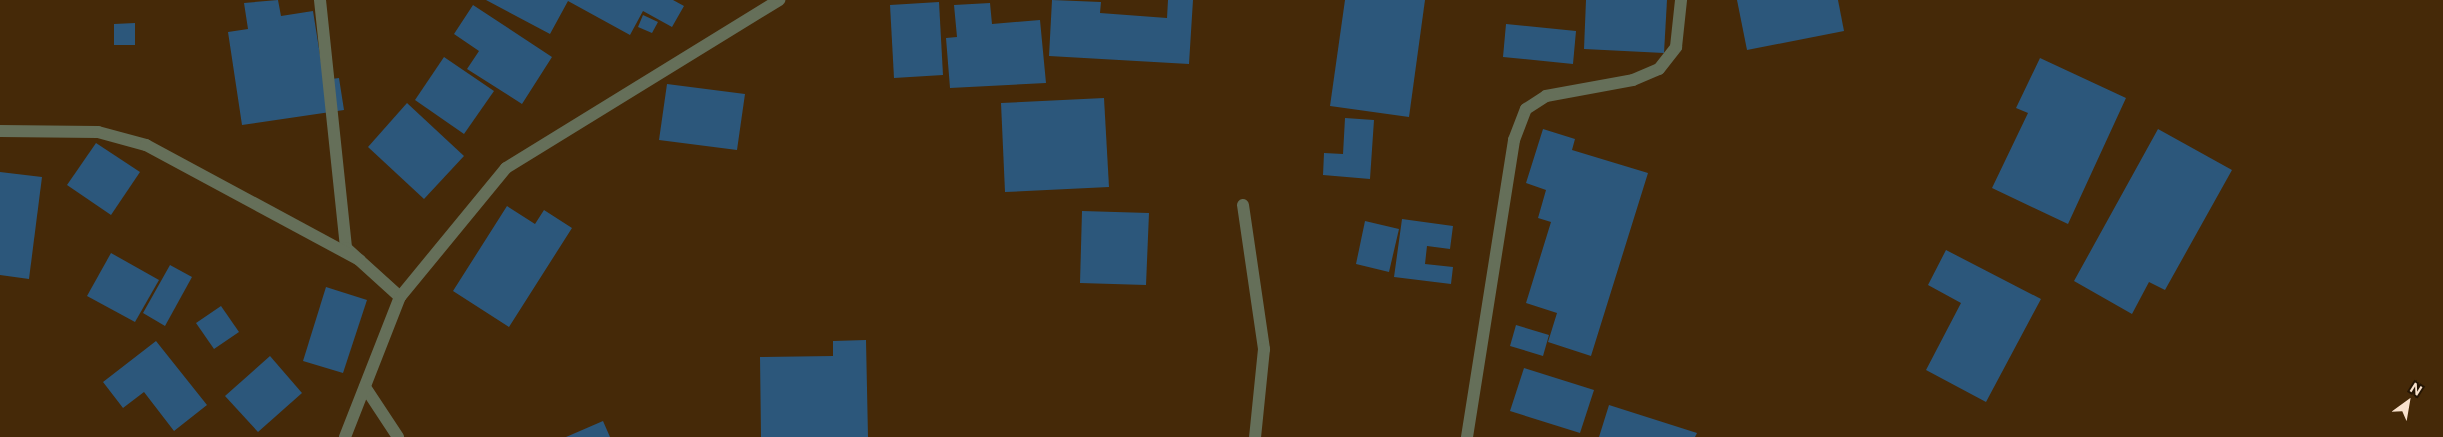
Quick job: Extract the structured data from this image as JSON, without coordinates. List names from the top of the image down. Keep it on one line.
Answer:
{"north":"top right"}
